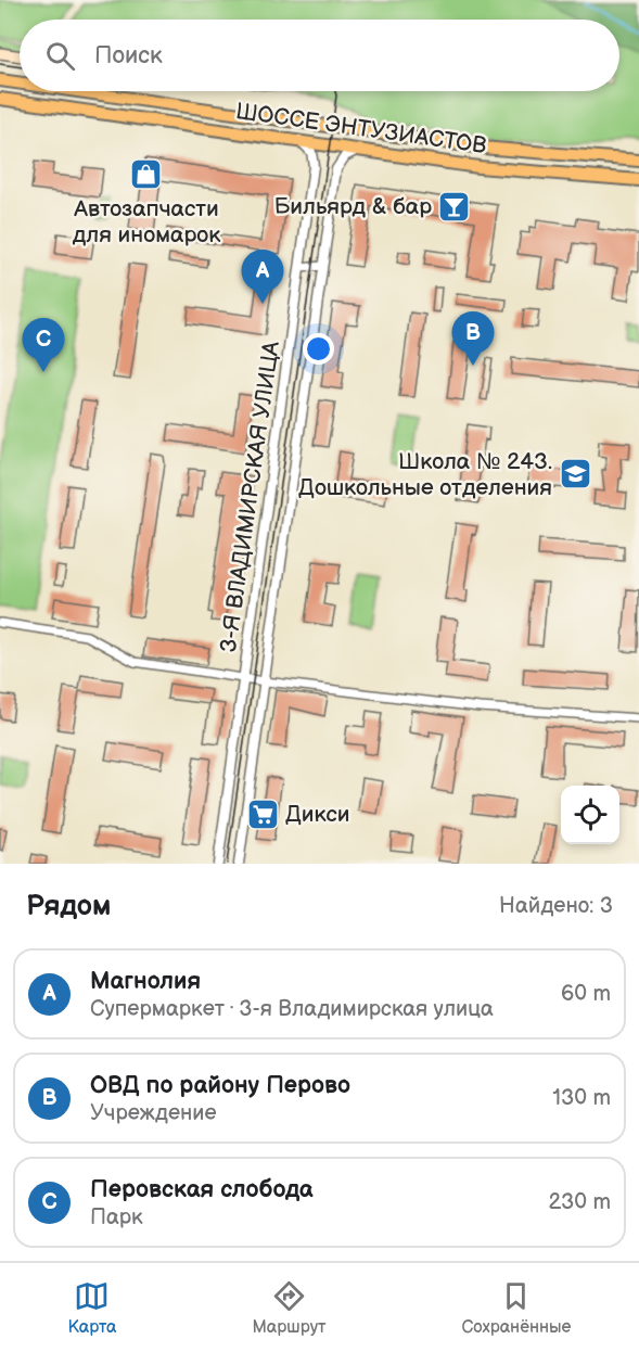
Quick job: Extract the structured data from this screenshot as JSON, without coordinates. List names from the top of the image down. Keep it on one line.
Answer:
{"streets":{"main road":["ШОССЕ ЭНТУЗИАСТОВ"],"street":["3-Я ВЛАДИМИРСКАЯ УЛИЦА"]},"crossings":[["ШОССЕ ЭНТУЗИАСТОВ","3-Я ВЛАДИМИРСКАЯ УЛИЦА"]],"places":{"shop":["Автозапчасти для иномарок"],"bar":["Бильярд & бар"],"school or university":["Школа № 243. Дошкольные отделения"],"supermarket":["Дикси"]},"page":{"search":"Поиск","pins":["A","B","C"],"heading":["Рядом","Найдено: 3"],"list":[{"mark":"A","name":"Магнолия","note":"Супермаркет · 3-я Владимирская улица","value":"60 m"},{"mark":"B","name":"ОВД по району Перово","note":"Учреждение","value":"130 m"},{"mark":"C","name":"Перовская слобода","note":"Парк","value":"230 m"}],"nav":["Карта","Маршрут","Сохранённые"]}}
